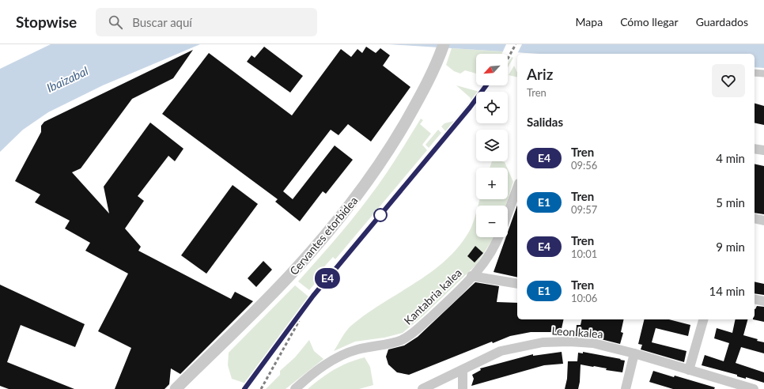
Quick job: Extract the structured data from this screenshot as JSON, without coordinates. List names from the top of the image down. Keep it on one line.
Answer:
{"streets":{"street":["Cervantes etorbidea","Kantabria kalea","Leon kalea"]},"water":["Ibaizabal"],"north":"bottom left","page":{"header":"Stopwise","search":"Buscar aquí","nav":["Mapa","Cómo llegar","Guardados"],"on_map":"E4","map_buttons":["+","−"],"heading":[["Ariz","Tren"],"Salidas"],"list":[{"mark":"E4","name":"Tren","note":"09:56","value":"4 min"},{"mark":"E1","name":"Tren","note":"09:57","value":"5 min"},{"mark":"E4","name":"Tren","note":"10:01","value":"9 min"},{"mark":"E1","name":"Tren","note":"10:06","value":"14 min"}]}}
